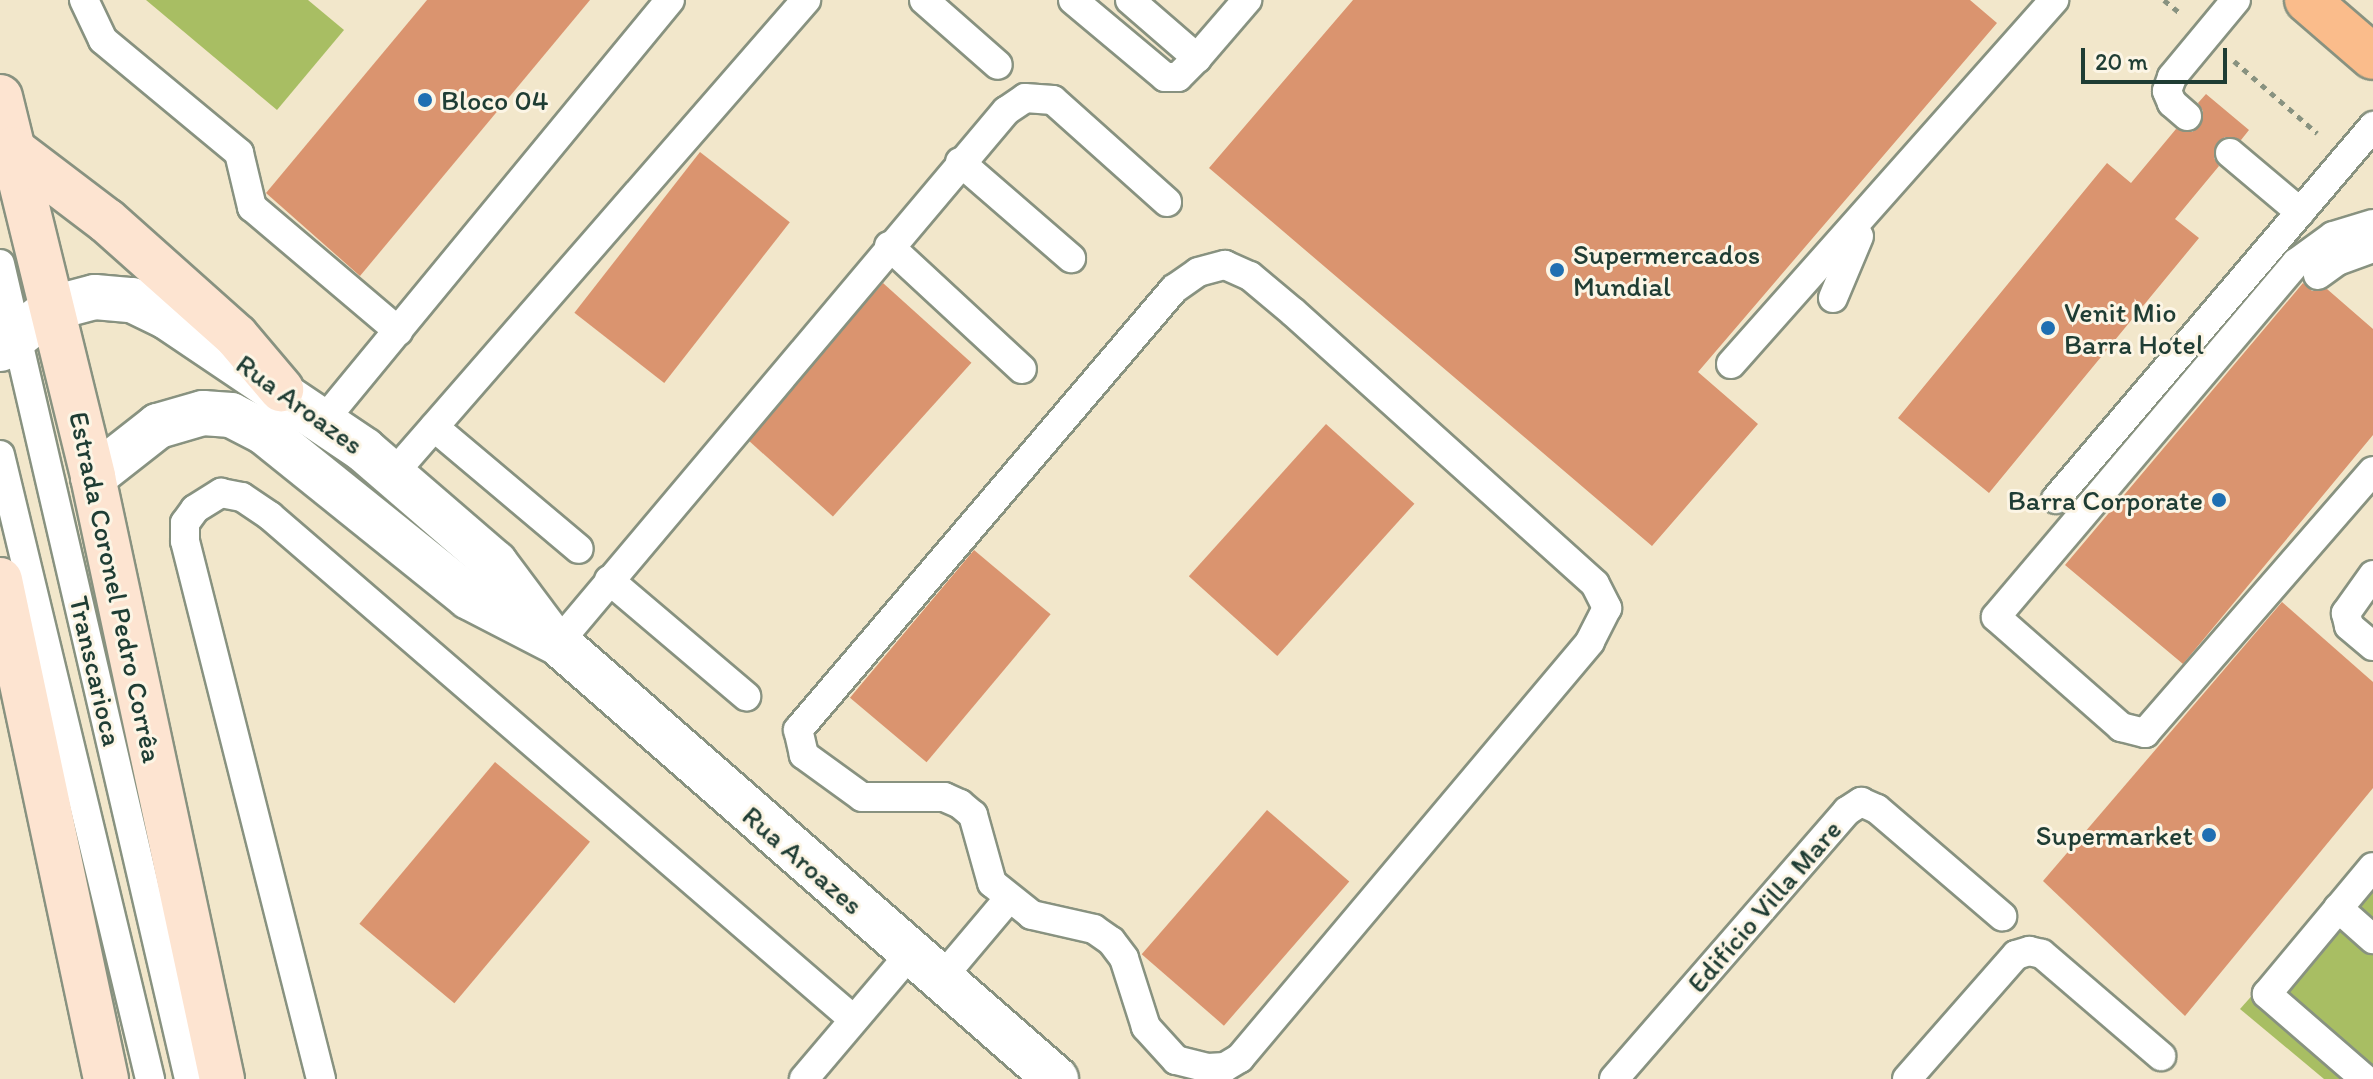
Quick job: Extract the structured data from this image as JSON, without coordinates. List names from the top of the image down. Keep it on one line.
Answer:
{"streets":{"main road":["Estrada Coronel Pedro Corrêa"],"street":["Rua Aroazes"],"lane":["Transcarioca","Edifício Villa Mare"]},"crossings":[["Rua Aroazes","Estrada Coronel Pedro Corrêa"],["Rua Aroazes","Transcarioca"]],"places":["Bloco 04","Supermercados Mundial","Venit Mio Barra Hotel","Barra Corporate","Supermarket"],"scale_bar":"20 m"}
